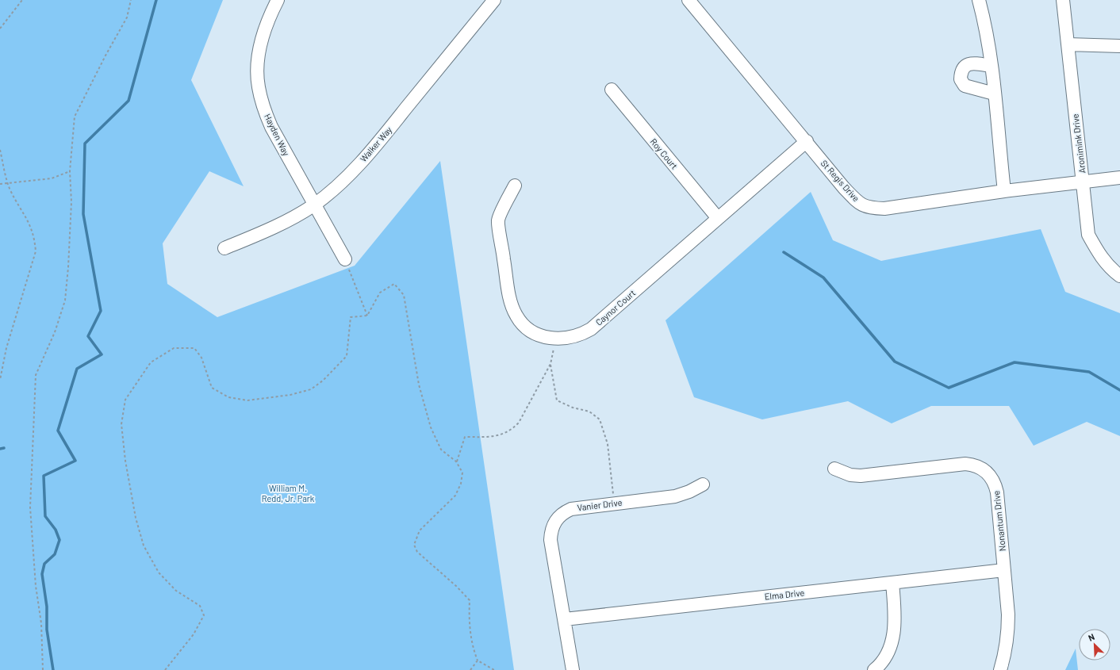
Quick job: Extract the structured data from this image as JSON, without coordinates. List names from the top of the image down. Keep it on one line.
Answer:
{"streets":{"street":["Hayden Way","Aronimink Drive","Walker Way","Roy Court","St Regis Drive","Caynor Court","Vanier Drive","Nonantum Drive","Elma Drive"]},"crossings":[["Hayden Way","Walker Way"],["Aronimink Drive","St Regis Drive"],["Roy Court","Caynor Court"],["St Regis Drive","Caynor Court"],["Vanier Drive","Elma Drive"],["Nonantum Drive","Elma Drive"]],"parks":["William M. Redd, Jr. Park"],"north":"top left"}
